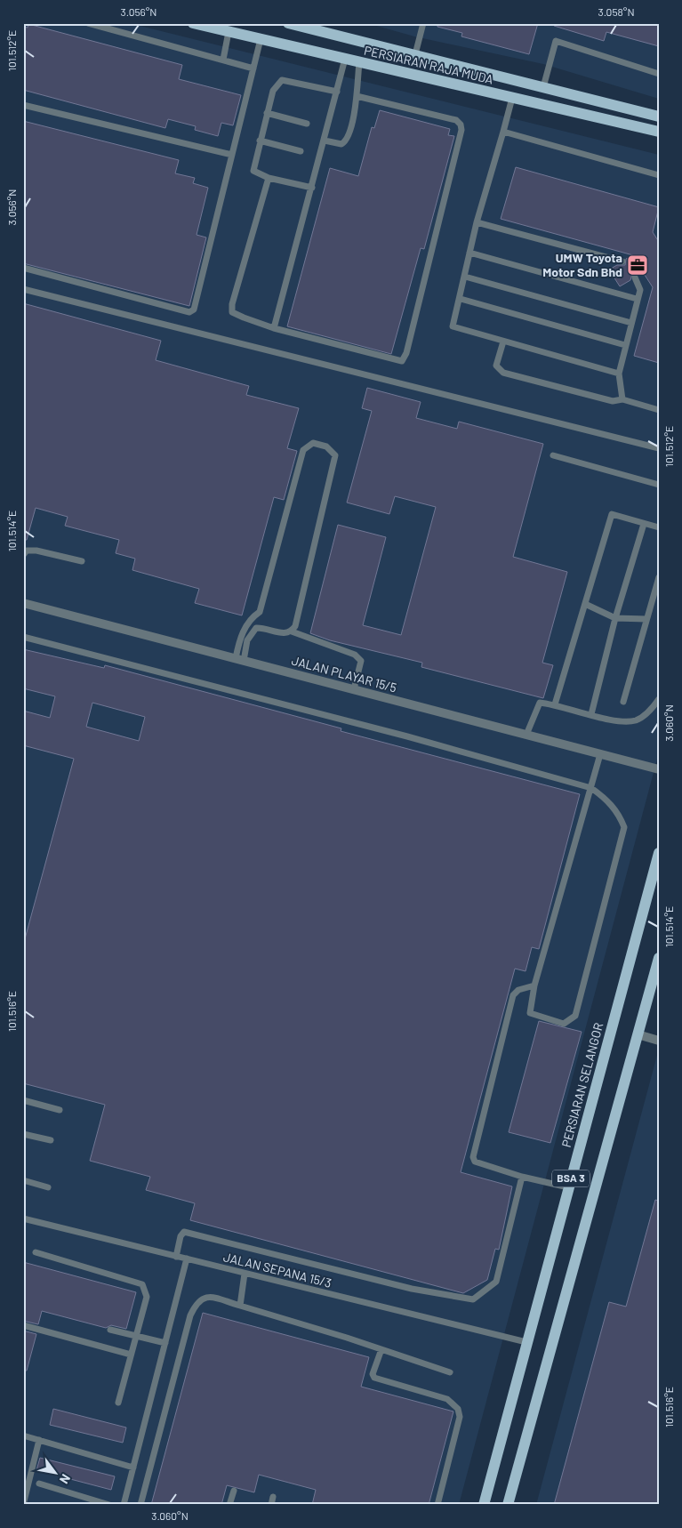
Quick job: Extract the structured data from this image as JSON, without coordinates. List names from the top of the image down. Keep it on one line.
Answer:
{"streets":{"main road":["PERSIARAN RAJA MUDA","PERSIARAN SELANGOR","BSA 3"],"street":["JALAN PLAYAR 15/5"],"lane":["JALAN SEPANA 15/3"]},"crossings":[["PERSIARAN SELANGOR","JALAN SEPANA 15/3"]],"places":{"office":["UMW Toyota Motor Sdn Bhd"]},"north":"bottom right","coordinates":["3.056°N","3.058°N","101.512°E","101.514°E","3.060°N","101.516°E"]}
